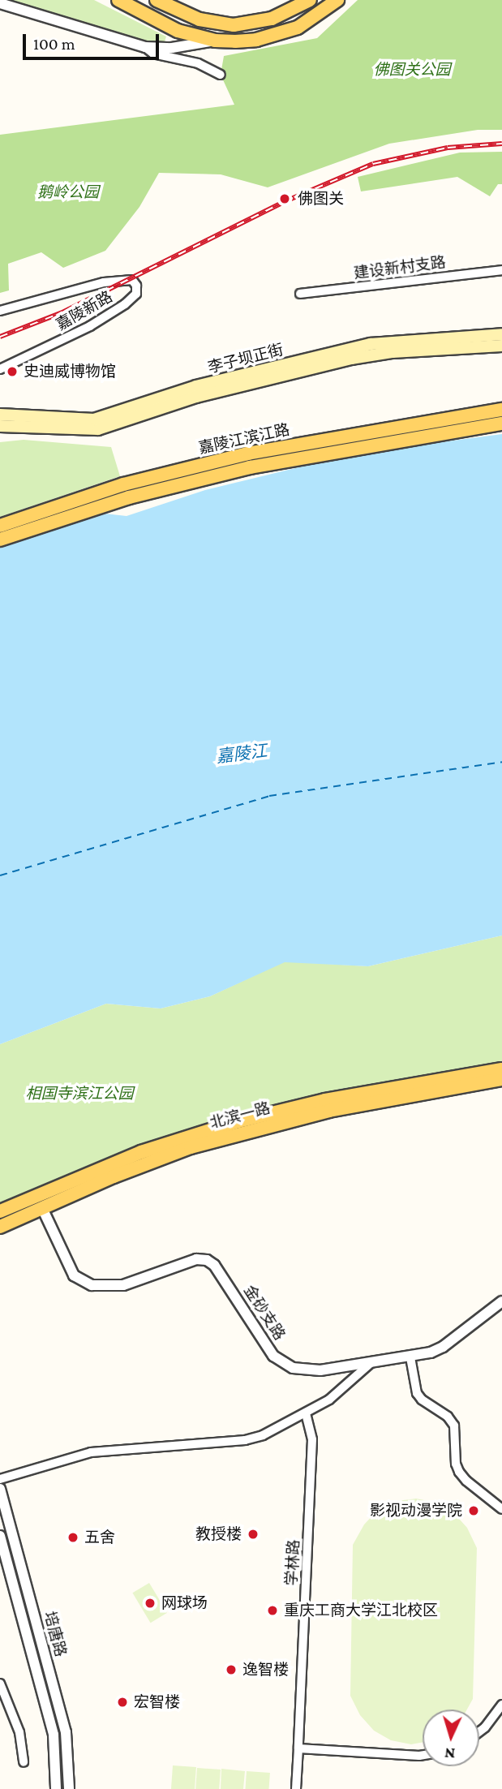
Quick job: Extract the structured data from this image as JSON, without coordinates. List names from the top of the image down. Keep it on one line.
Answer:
{"streets":{"main road":["李子坝正街","嘉陵江滨江路","北滨一路"],"street":["建设新村支路","嘉陵新路","金砂支路","学林路","培唐路"]},"crossings":[["北滨一路","金砂支路"]],"water":["嘉陵江"],"parks":["佛图关公园","鹅岭公园","相国寺滨江公园"],"places":["佛图关","史迪威博物馆","影视动漫学院","教授楼","五舍","网球场","重庆工商大学江北校区","逸智楼","宏智楼"],"scale_bar":"100 m","north":"bottom"}
